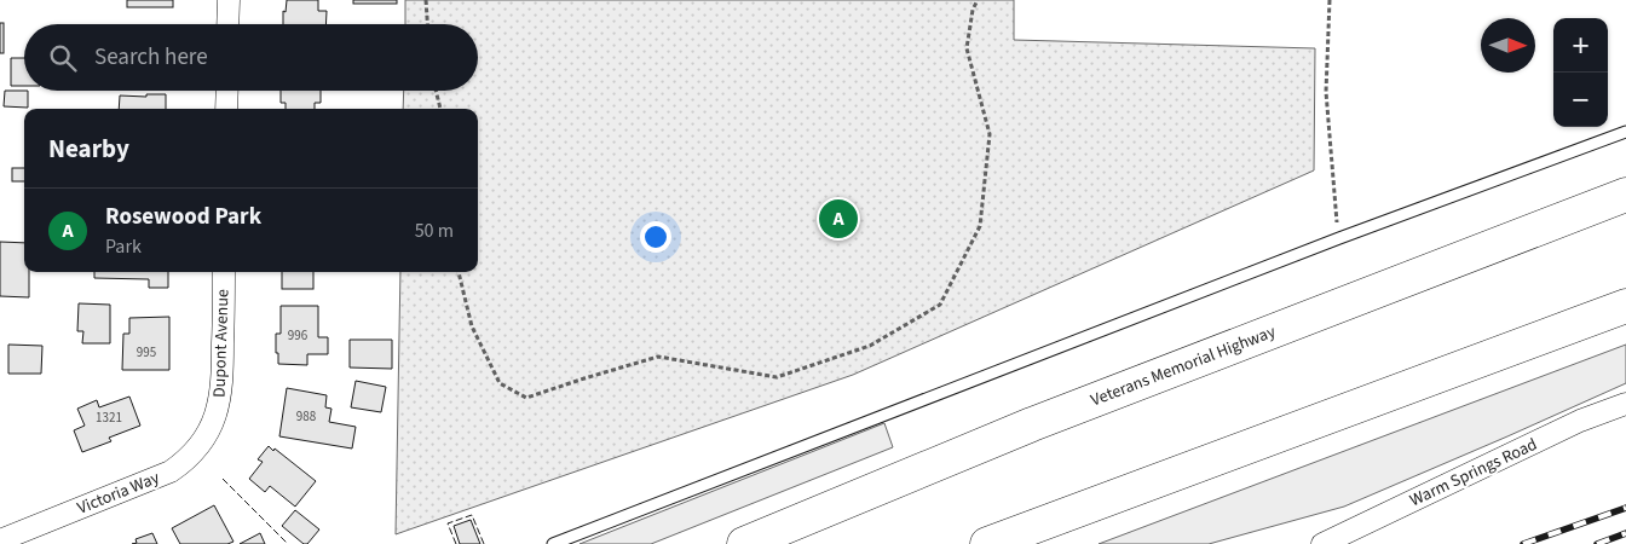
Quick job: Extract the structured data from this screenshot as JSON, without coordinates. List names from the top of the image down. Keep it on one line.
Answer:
{"streets":{"highway":["Veterans Memorial Highway"],"street":["Dupont Avenue","Warm Springs Road","Victoria Way"]},"crossings":[["Dupont Avenue","Victoria Way"]],"house_numbers":["996","995","988","1321"],"north":"right","page":{"map_buttons":["+","−"],"search":"Search here","heading":"Nearby","list":[{"mark":"A","name":"Rosewood Park","note":"Park","value":"50 m"}],"pins":"A"}}
